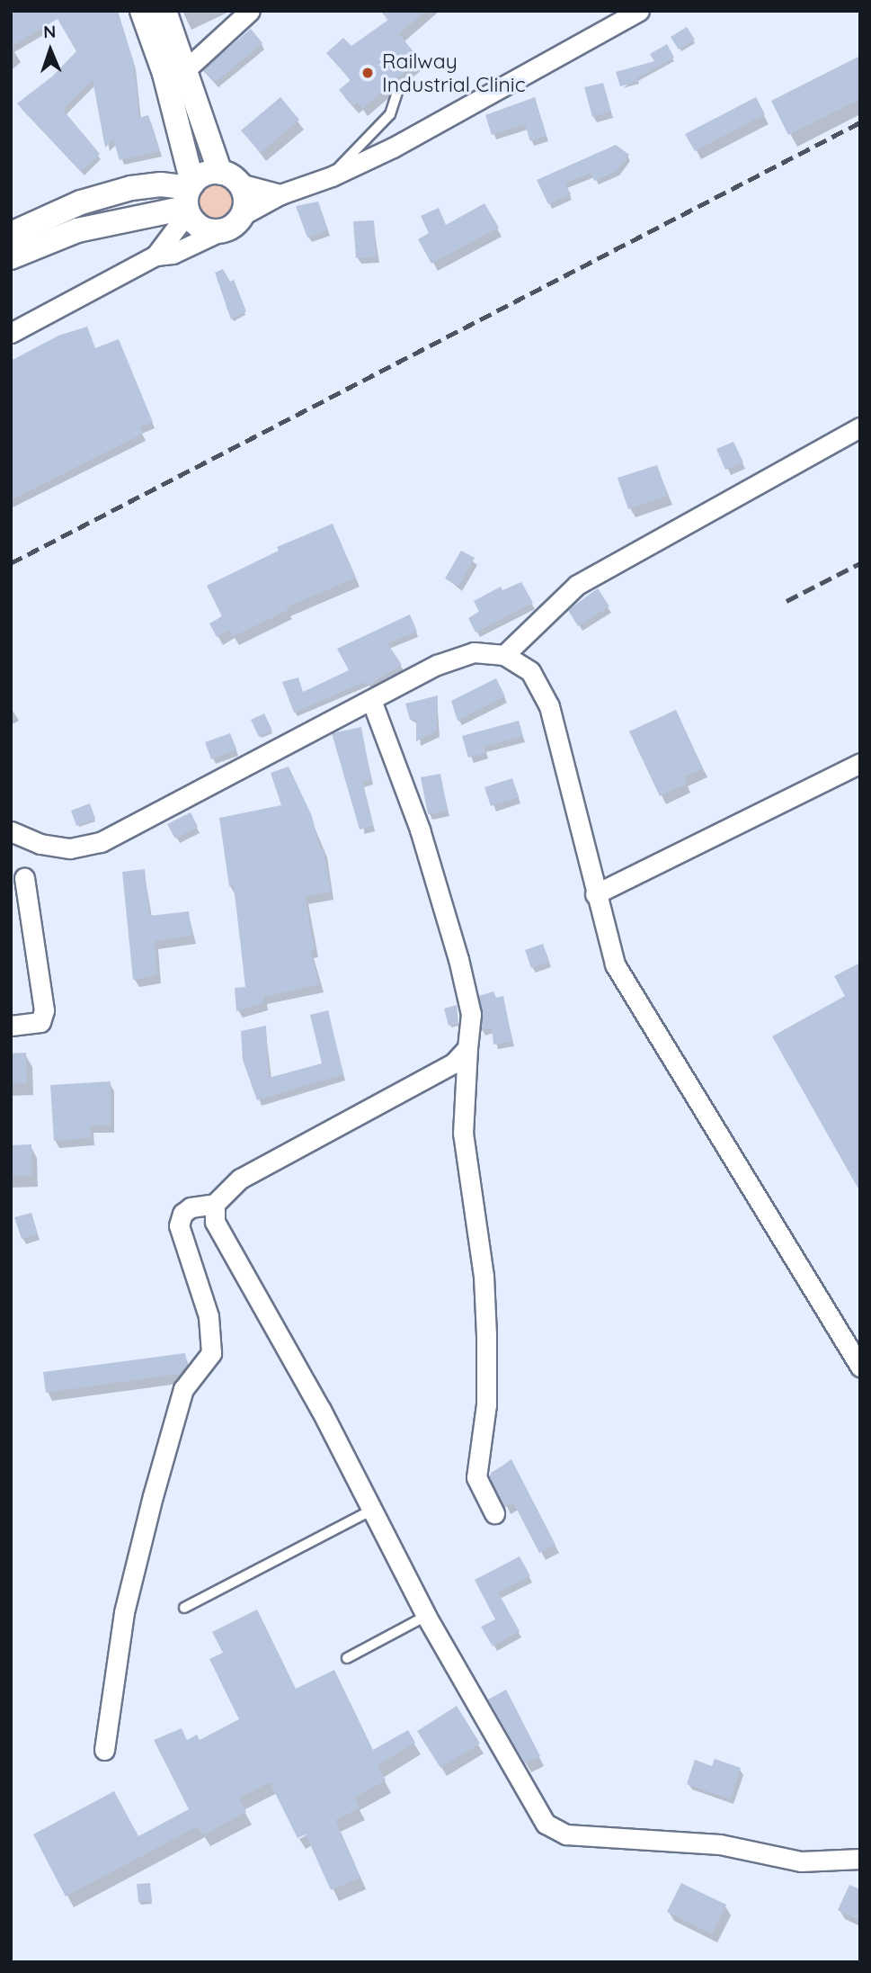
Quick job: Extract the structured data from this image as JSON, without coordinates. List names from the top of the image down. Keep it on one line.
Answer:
{"places":["Railway Industrial Clinic"],"north":"top"}
